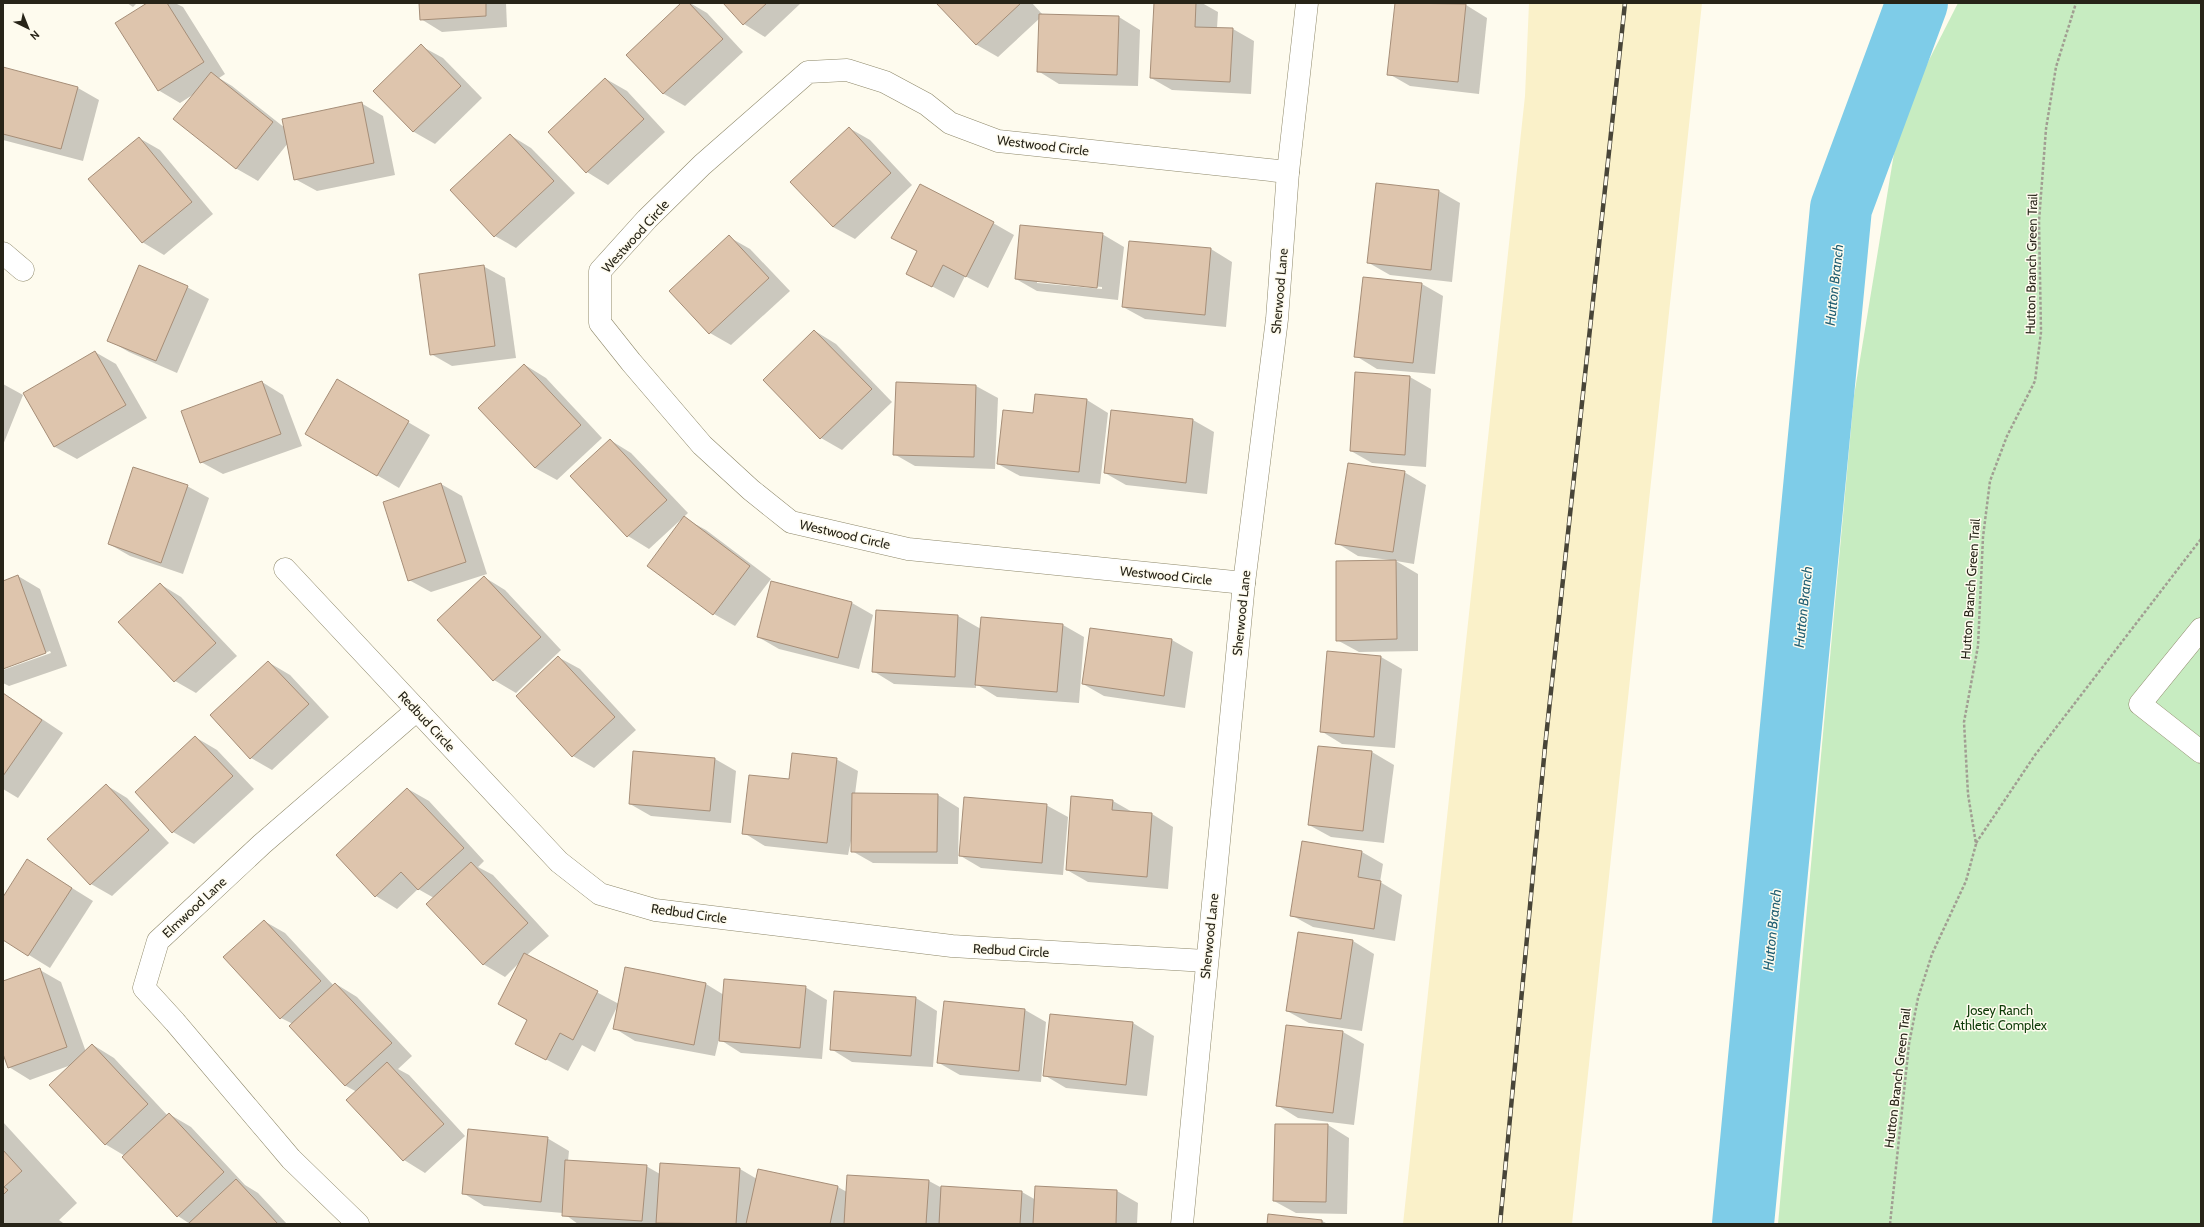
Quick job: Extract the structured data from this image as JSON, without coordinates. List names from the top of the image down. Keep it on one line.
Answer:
{"streets":{"street":["Westwood Circle","Sherwood Lane","Redbud Circle","Elmwood Lane"],"path":["Hutton Branch Green Trail"]},"crossings":[["Westwood Circle","Sherwood Lane"],["Sherwood Lane","Redbud Circle"],["Redbud Circle","Elmwood Lane"]],"water":["Hutton Branch"],"parks":["Josey Ranch Athletic Complex"],"north":"bottom right"}
